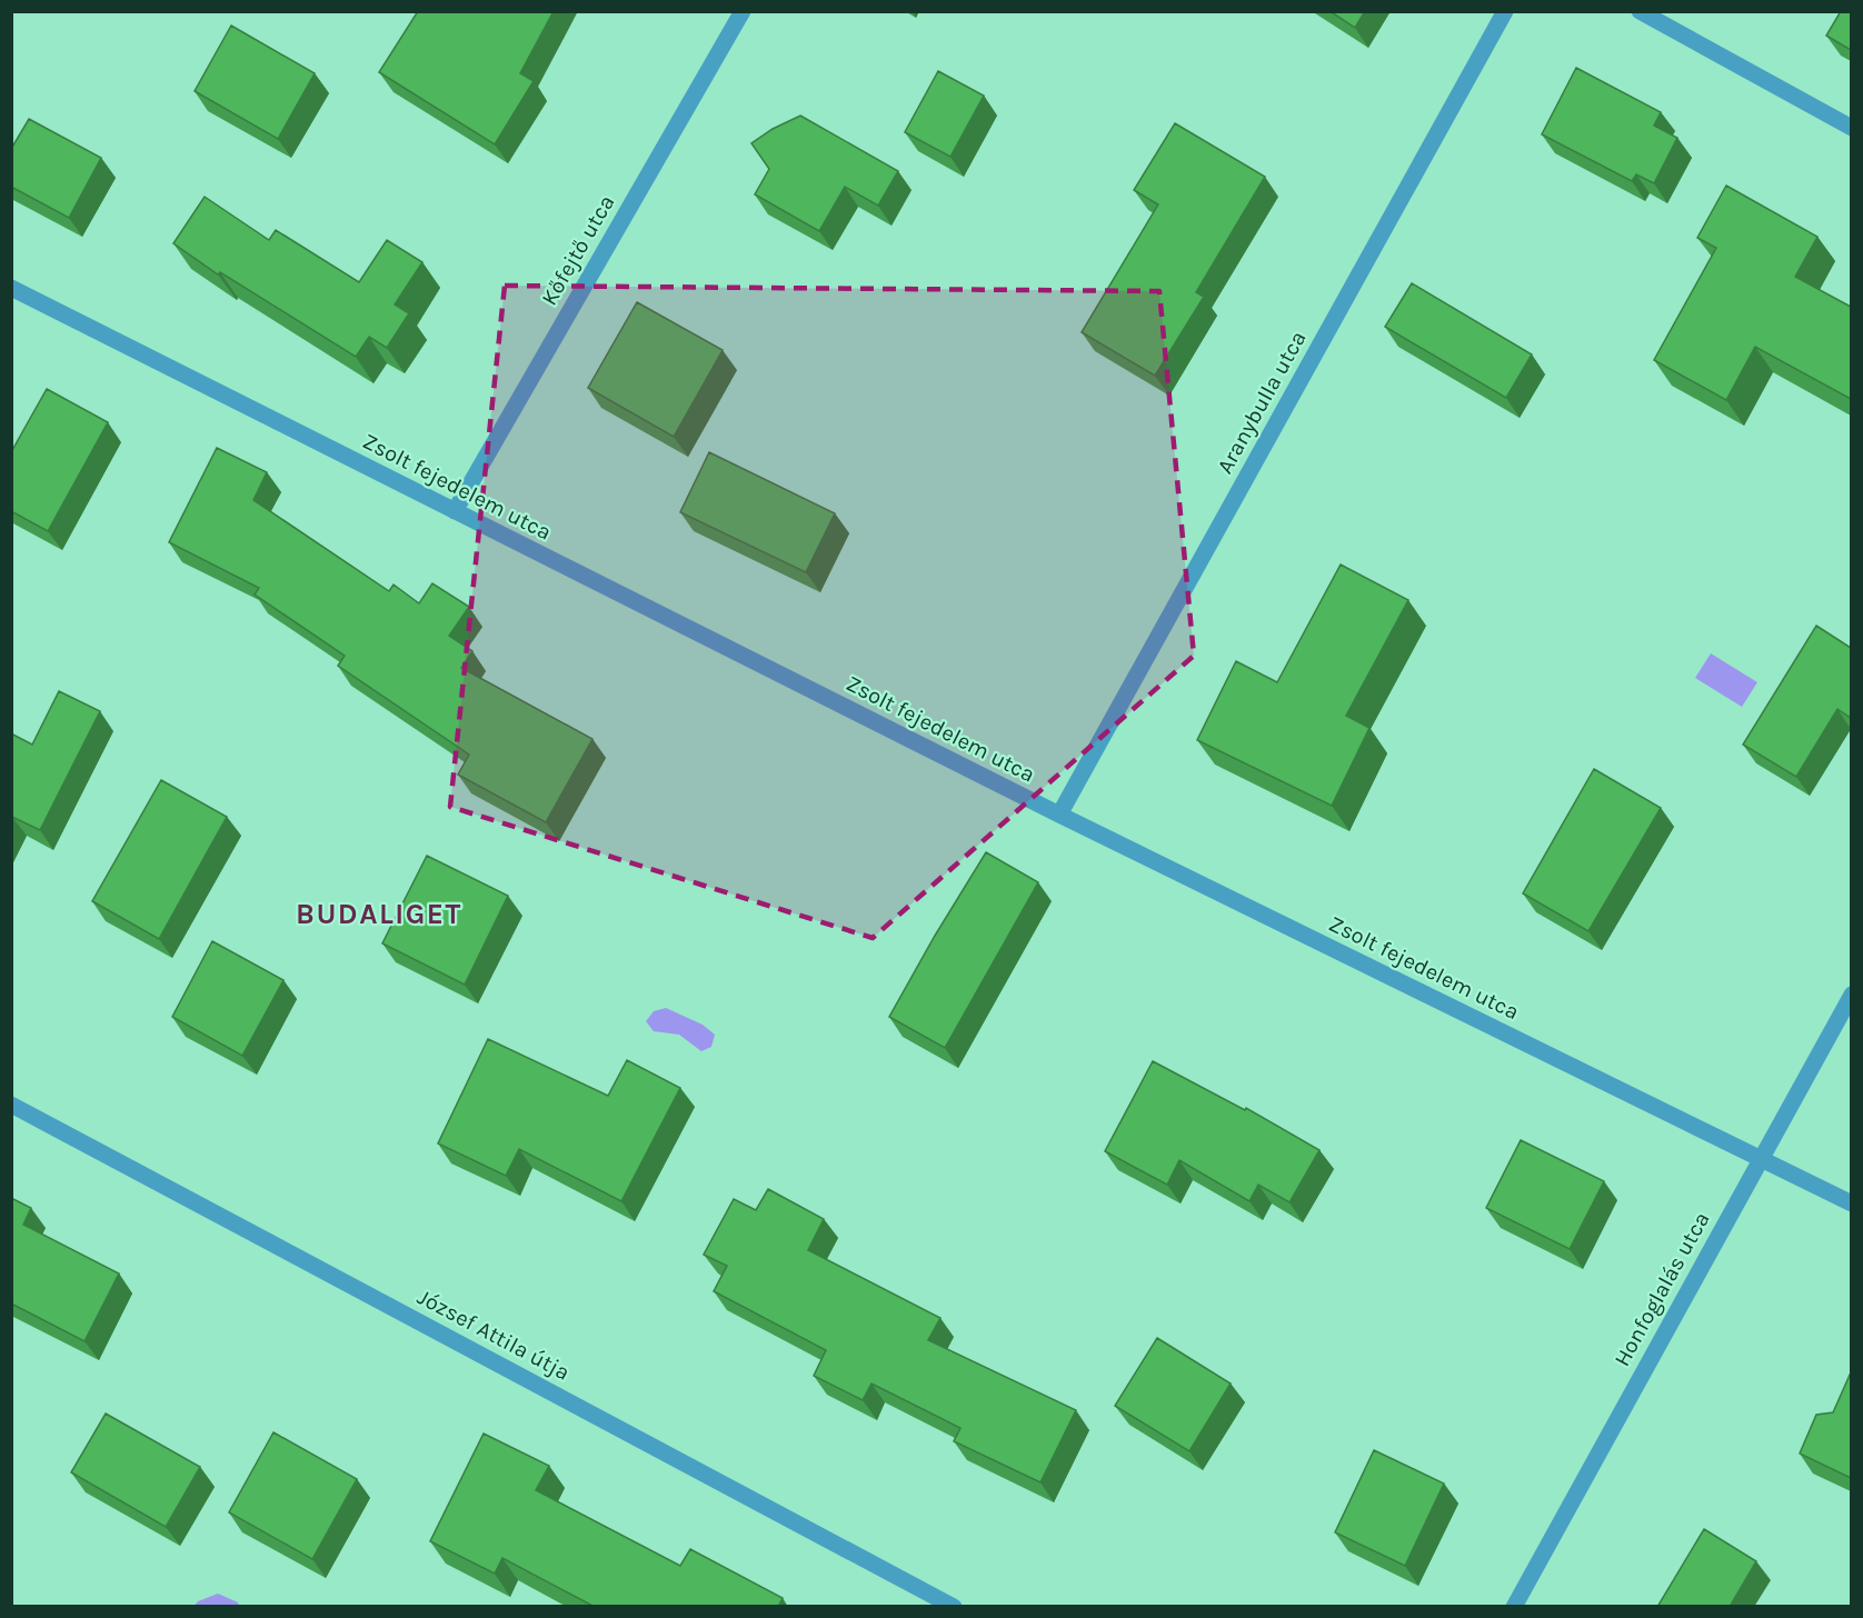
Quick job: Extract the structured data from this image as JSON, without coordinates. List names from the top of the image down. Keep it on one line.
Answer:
{"streets":{"street":["Kőfejtő utca","Aranybulla utca","Zsolt fejedelem utca","Honfoglalás utca","József Attila útja"]},"crossings":[["Kőfejtő utca","Zsolt fejedelem utca"],["Aranybulla utca","Zsolt fejedelem utca"],["Zsolt fejedelem utca","Honfoglalás utca"]],"districts":["BUDALIGET"]}
